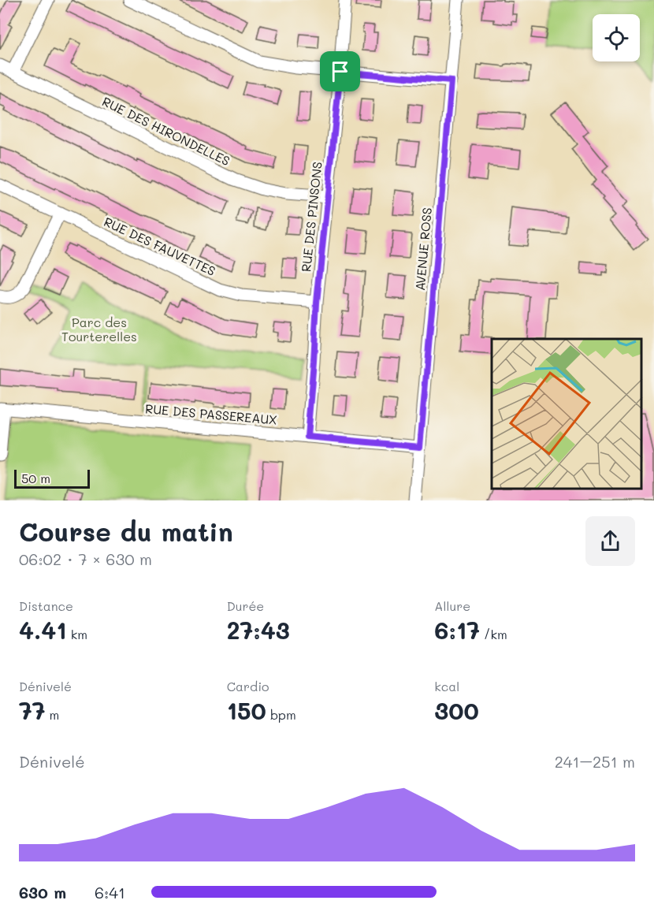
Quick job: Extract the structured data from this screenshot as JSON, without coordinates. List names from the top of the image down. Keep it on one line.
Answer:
{"streets":{"street":["RUE DES HIRONDELLES","RUE DES PINSONS","RUE DES FAUVETTES","AVENUE ROSS","RUE DES PASSEREAUX"]},"crossings":[["RUE DES HIRONDELLES","RUE DES PINSONS"],["RUE DES PINSONS","RUE DES FAUVETTES"],["RUE DES PINSONS","RUE DES PASSEREAUX"],["AVENUE ROSS","RUE DES PASSEREAUX"]],"parks":["Parc des Tourterelles"],"scale_bar":"50 m","page":{"scale":"50 m","heading":["Course du matin","06:02 · 7 × 630 m"],"stats":[["Distance","4.41 km"],["Durée","27:43"],["Allure","6:17 /km"],["Dénivelé","77 m"],["Cardio","150 bpm"],["kcal","300"]],"chart":["Dénivelé","241–251 m"],"list":[{"name":"630 m","note":"6:41"}]}}
